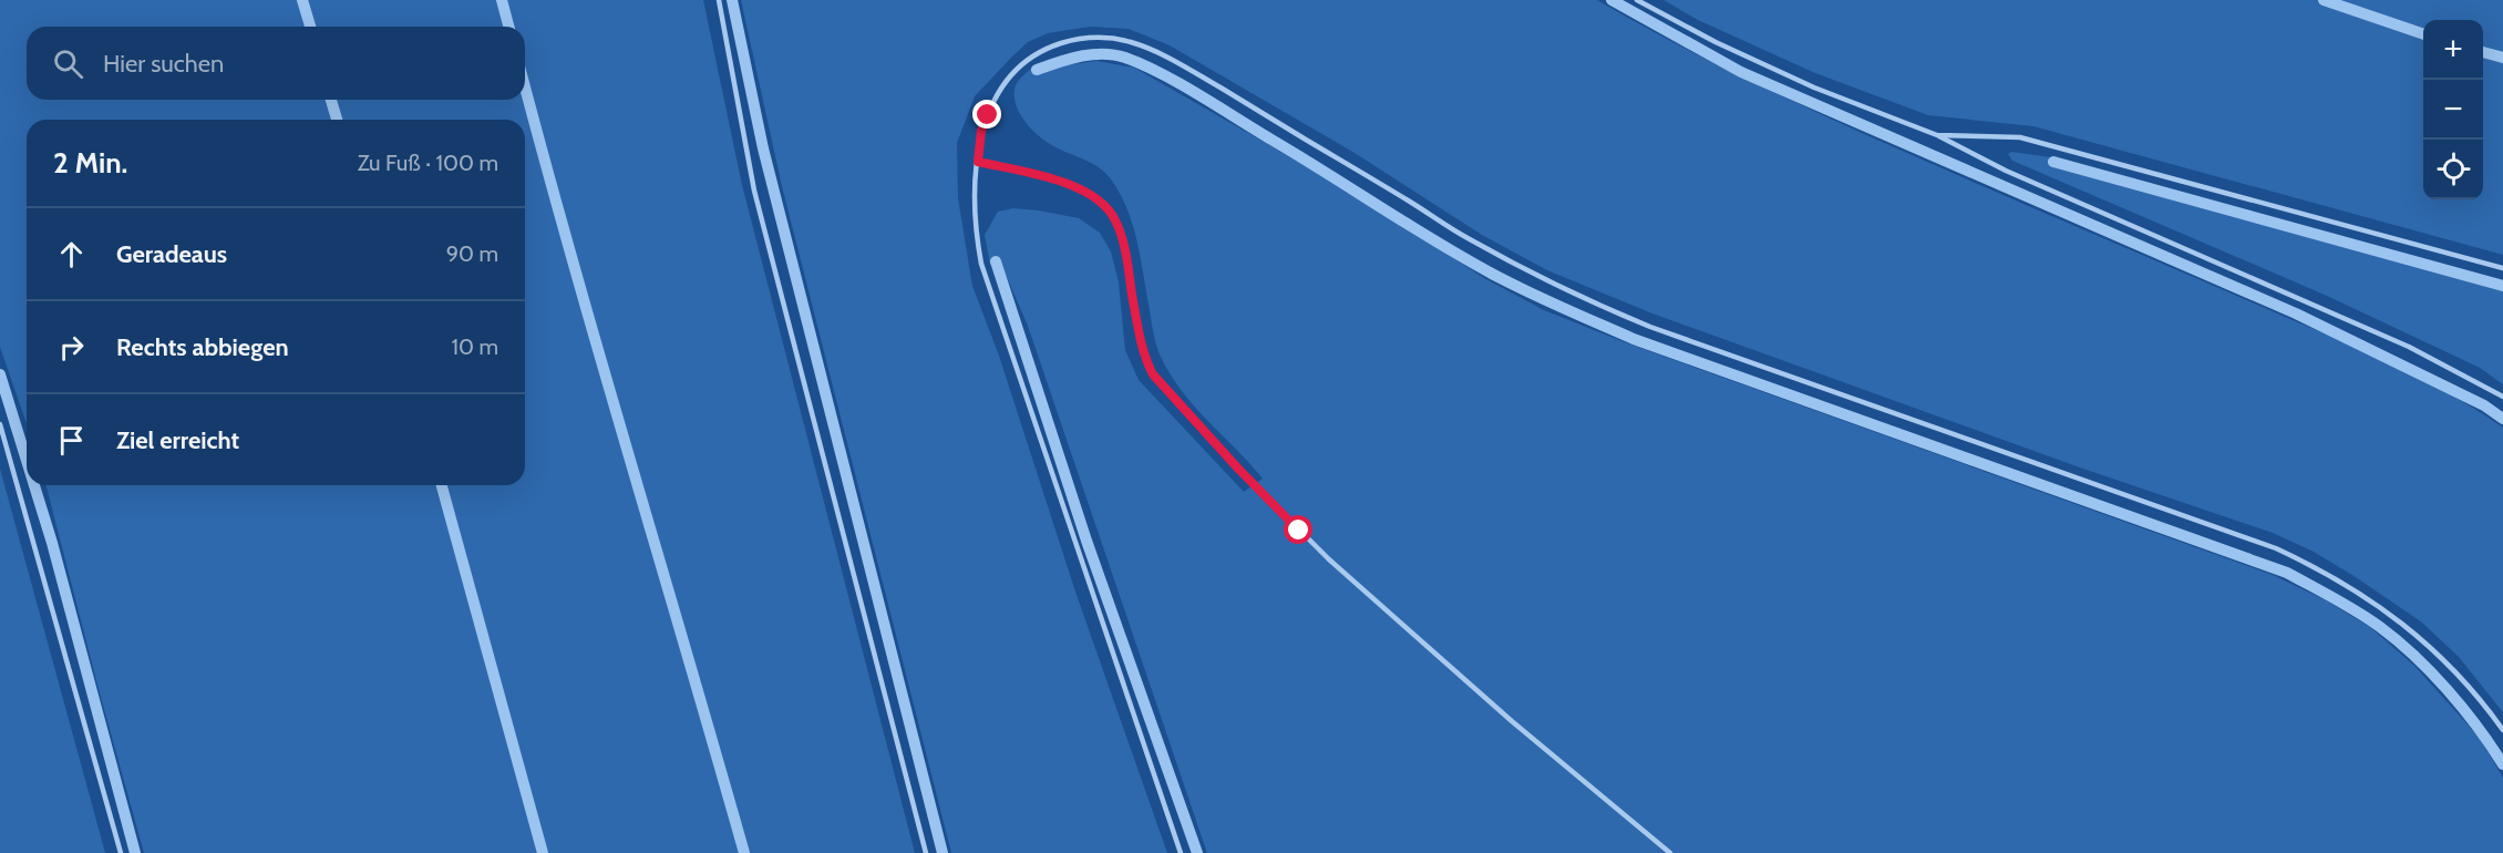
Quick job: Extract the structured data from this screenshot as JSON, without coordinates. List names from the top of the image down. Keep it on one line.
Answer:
{"page":{"map_buttons":["+","−"],"search":"Hier suchen","heading":["2 Min.","Zu Fuß · 100 m"],"list":[["Geradeaus","90 m"],["Rechts abbiegen","10 m"],"Ziel erreicht"]}}
